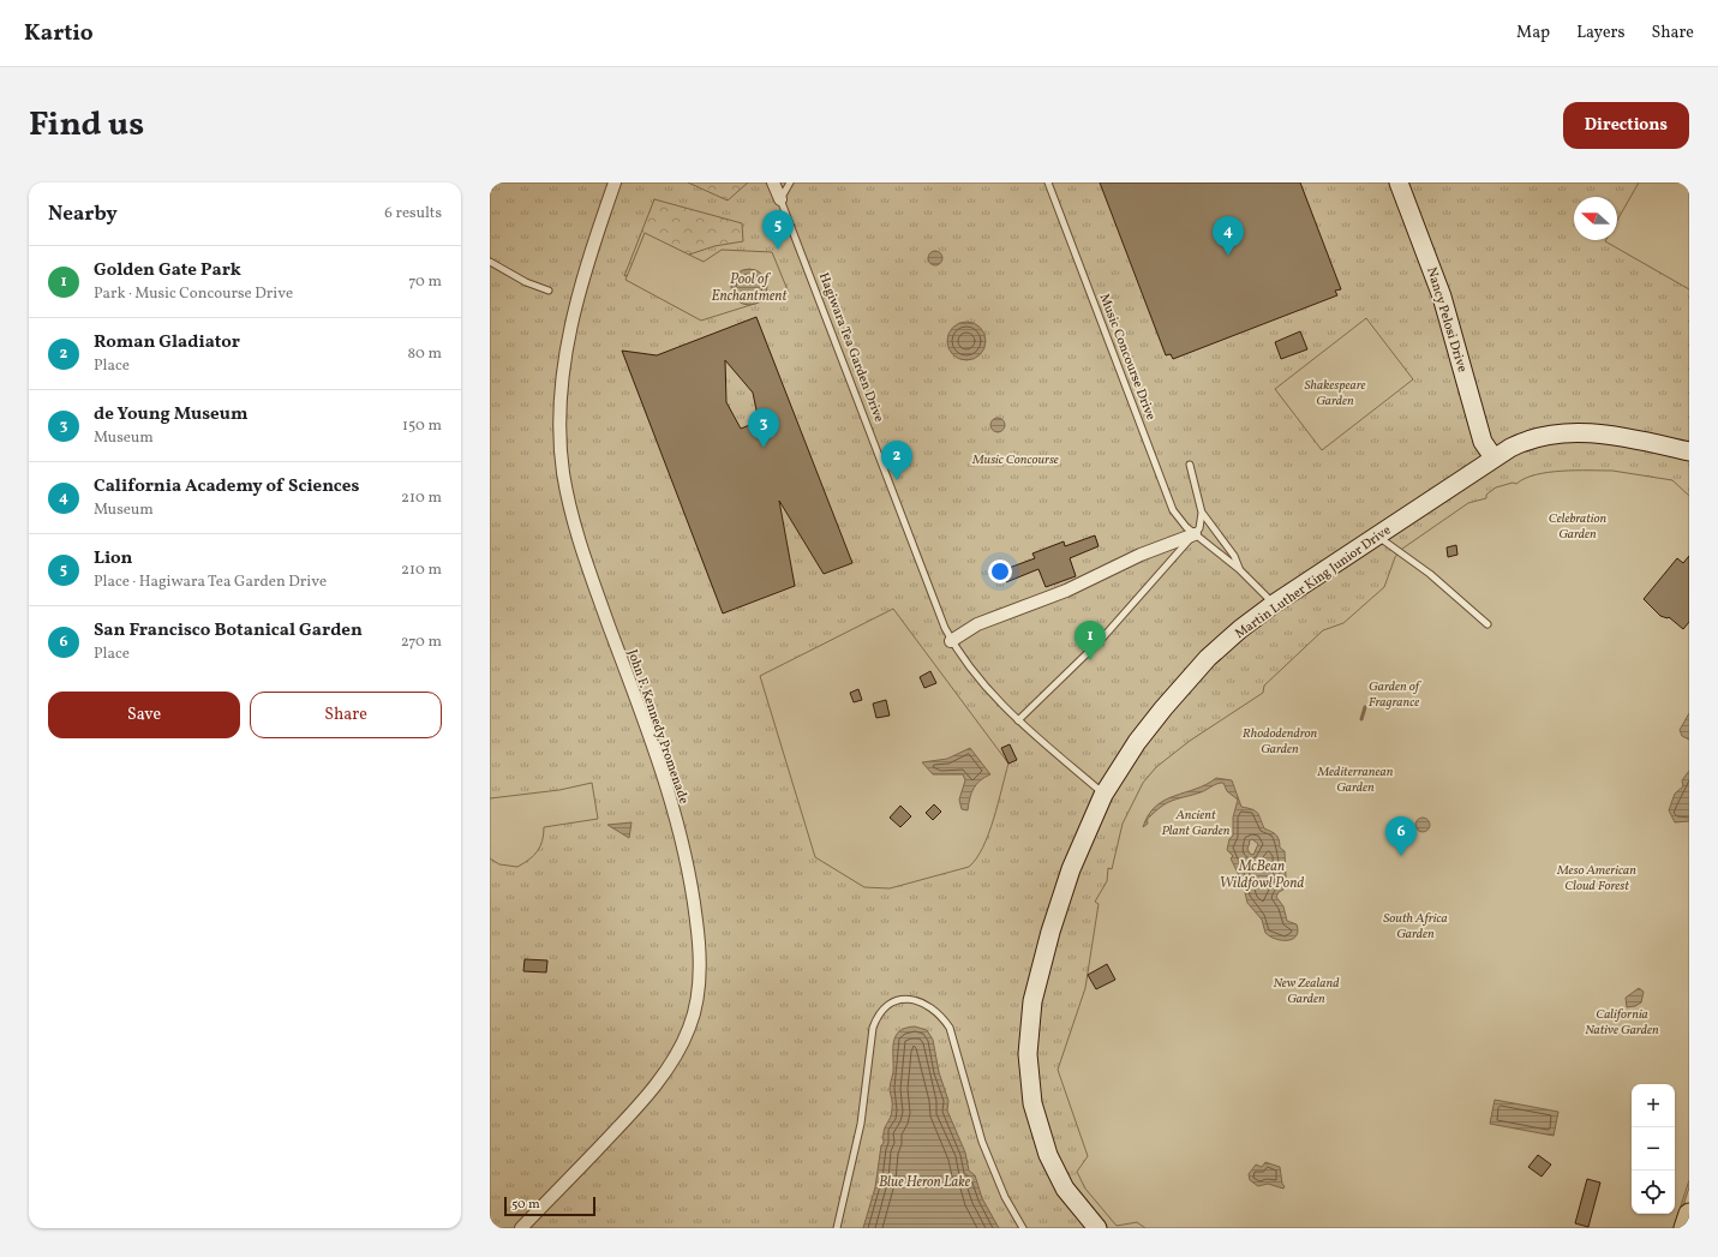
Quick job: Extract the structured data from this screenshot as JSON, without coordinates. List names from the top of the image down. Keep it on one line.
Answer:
{"streets":{"street":["Nancy Pelosi Drive","Hagiwara Tea Garden Drive","Martin Luther King Junior Drive","John F. Kennedy Promenade"],"lane":["Music Concourse Drive"]},"crossings":[["Nancy Pelosi Drive","Martin Luther King Junior Drive"],["Hagiwara Tea Garden Drive","Martin Luther King Junior Drive"],["Music Concourse Drive","Martin Luther King Junior Drive"]],"water":["Pool of Enchantment","McBean Wildfowl Pond","Blue Heron Lake"],"parks":["Shakespeare Garden","Music Concourse","Celebration Garden","Garden of Fragrance","Rhododendron Garden","Mediterranean Garden","Ancient Plant Garden","Meso American Cloud Forest","South Africa Garden","New Zealand Garden","California Native Garden"],"scale_bar":"50 m","north":"left","page":{"header":"Kartio","nav":["Map","Layers","Share"],"title":"Find us","buttons":["Directions",["Save","Share"]],"heading":["Nearby","6 results"],"pins":["5","4","3","2","1","6"],"list":[{"mark":"1","name":"Golden Gate Park","note":"Park · Music Concourse Drive","value":"70 m"},{"mark":"2","name":"Roman Gladiator","note":"Place","value":"80 m"},{"mark":"3","name":"de Young Museum","note":"Museum","value":"150 m"},{"mark":"4","name":"California Academy of Sciences","note":"Museum","value":"210 m"},{"mark":"5","name":"Lion","note":"Place · Hagiwara Tea Garden Drive","value":"210 m"},{"mark":"6","name":"San Francisco Botanical Garden","note":"Place","value":"270 m"}],"map_buttons":["+","−"],"scale":"50 m"}}
